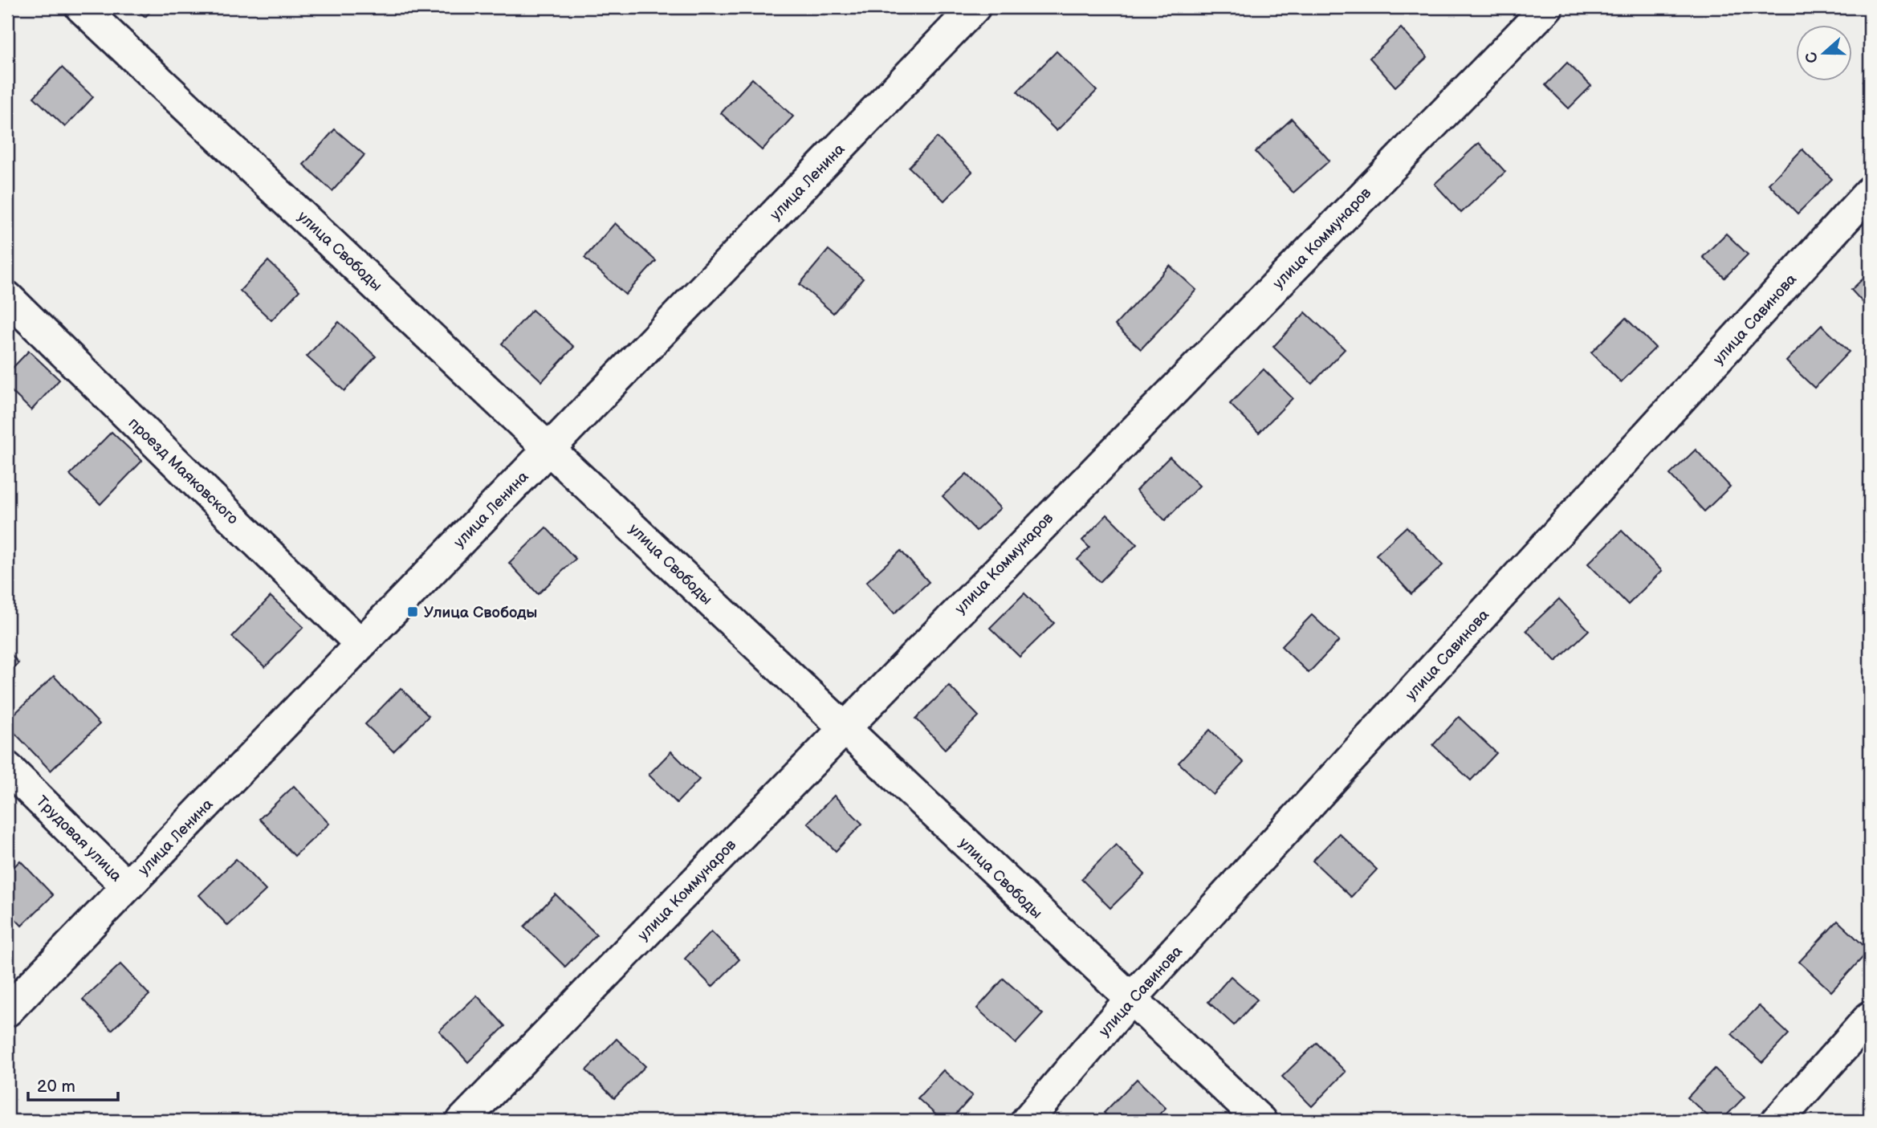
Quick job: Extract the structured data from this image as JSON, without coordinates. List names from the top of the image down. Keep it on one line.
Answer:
{"streets":{"street":["улица Ленина","улица Коммунаров","улица Свободы","улица Савинова","проезд Маяковского","Трудовая улица"]},"crossings":[["улица Ленина","улица Свободы"],["улица Ленина","проезд Маяковского"],["улица Ленина","Трудовая улица"],["улица Коммунаров","улица Свободы"],["улица Свободы","улица Савинова"]],"places":{"transit":["Улица Свободы"]},"scale_bar":"20 m","north":"left"}
